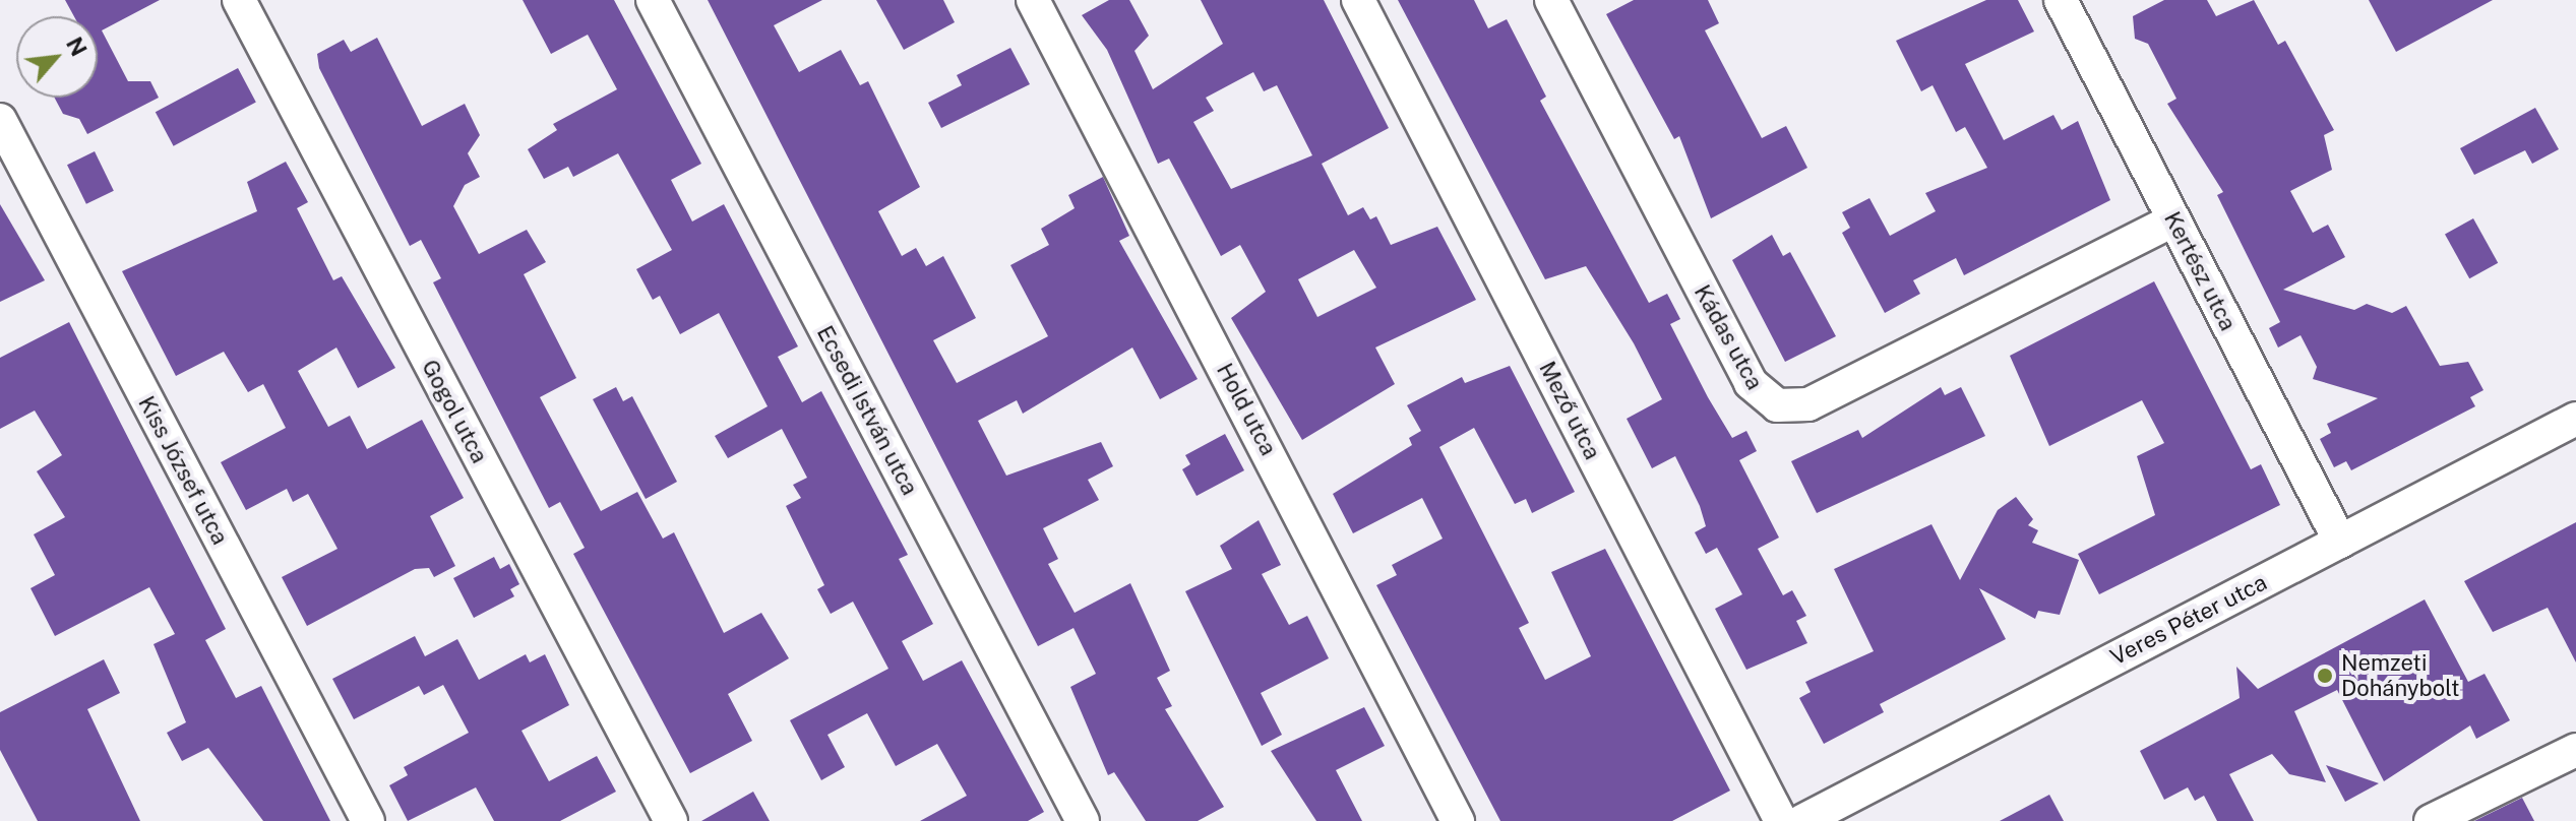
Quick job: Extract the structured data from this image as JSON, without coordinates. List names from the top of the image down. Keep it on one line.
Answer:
{"streets":{"street":["Kertész utca","Kádas utca","Hold utca","Ecsedi István utca","Mező utca","Gogol utca","Kiss József utca","Veres Péter utca"]},"crossings":[["Kertész utca","Kádas utca"],["Kertész utca","Veres Péter utca"]],"places":["Nemzeti Dohánybolt"],"north":"top right"}
